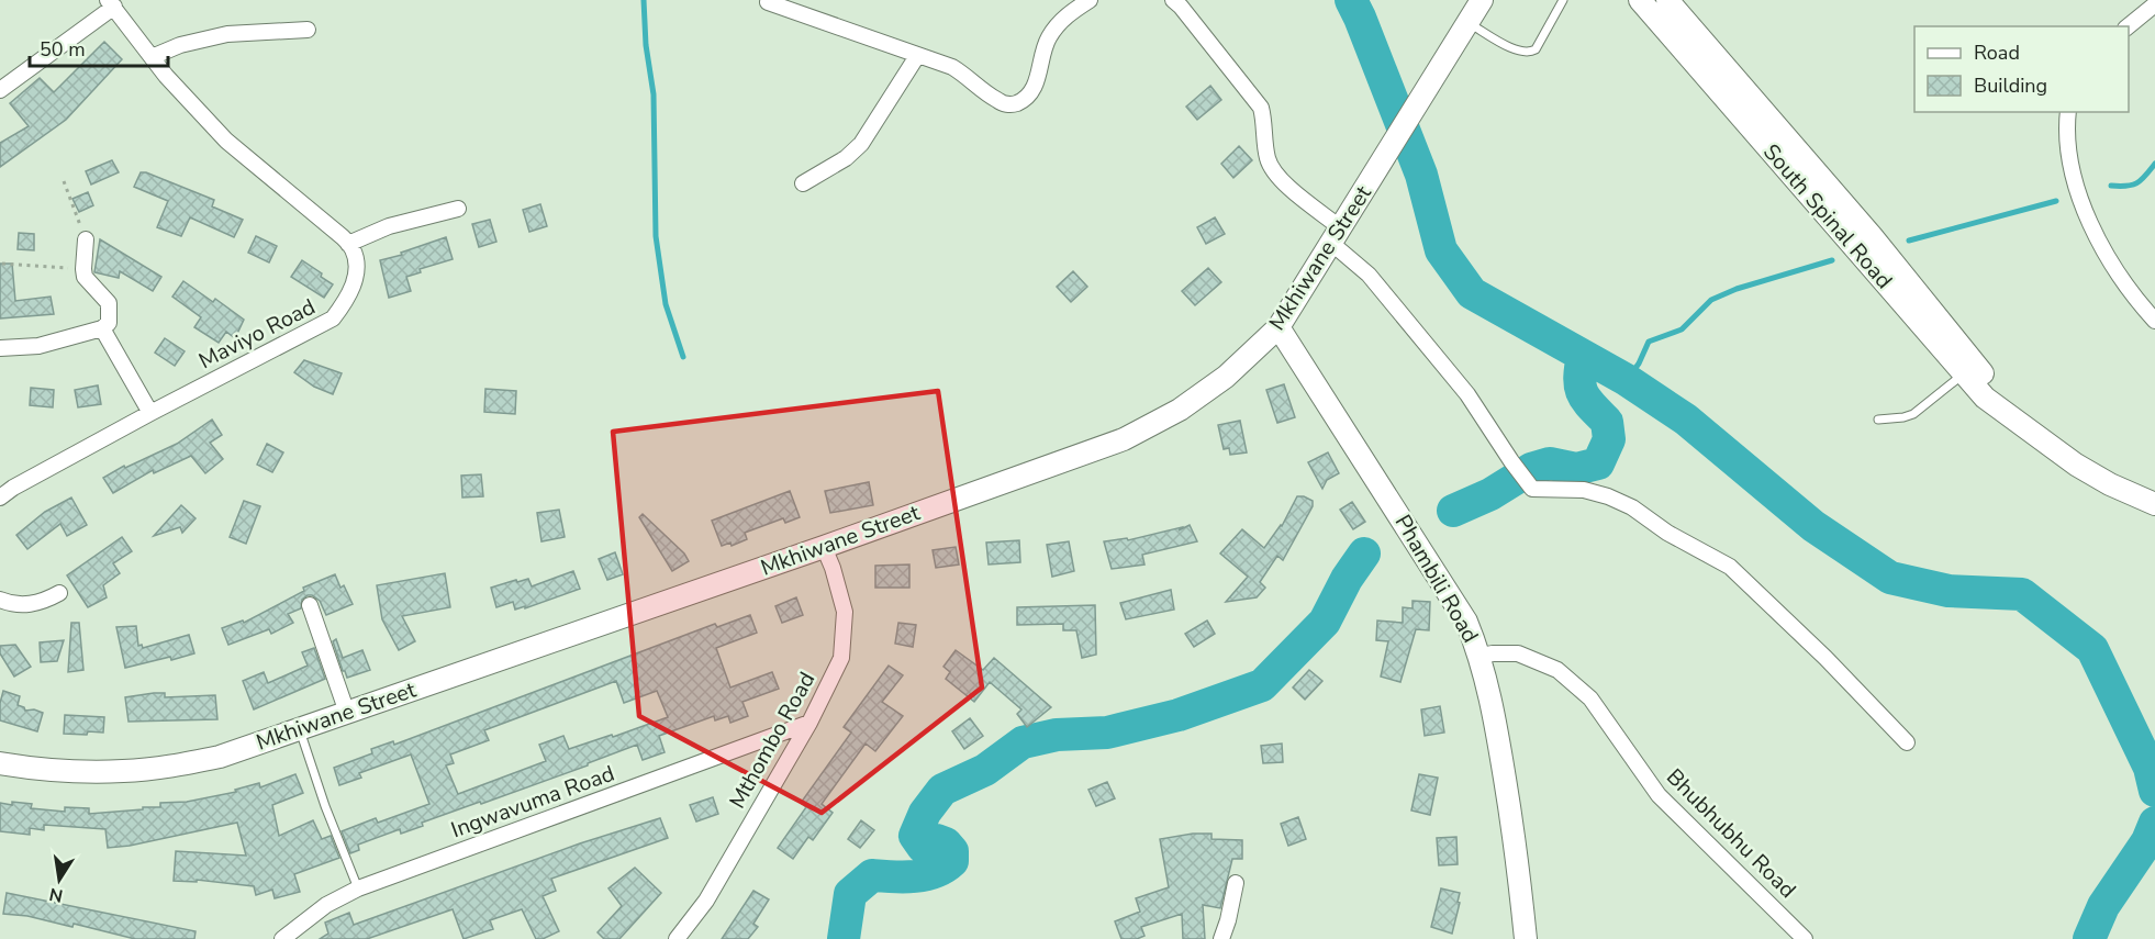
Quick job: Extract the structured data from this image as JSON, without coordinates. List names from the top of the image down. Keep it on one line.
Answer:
{"streets":{"street":["South Spinal Road","Mkhiwane Street","Maviyo Road","Phambili Road","Mthombo Road","Ingwavuma Road","Bhubhubhu Road"]},"crossings":[["Mkhiwane Street","Phambili Road"],["Mkhiwane Street","Mthombo Road"],["Phambili Road","Bhubhubhu Road"],["Mthombo Road","Ingwavuma Road"]],"legend":["Road","Building"],"scale_bar":"50 m","north":"bottom"}
